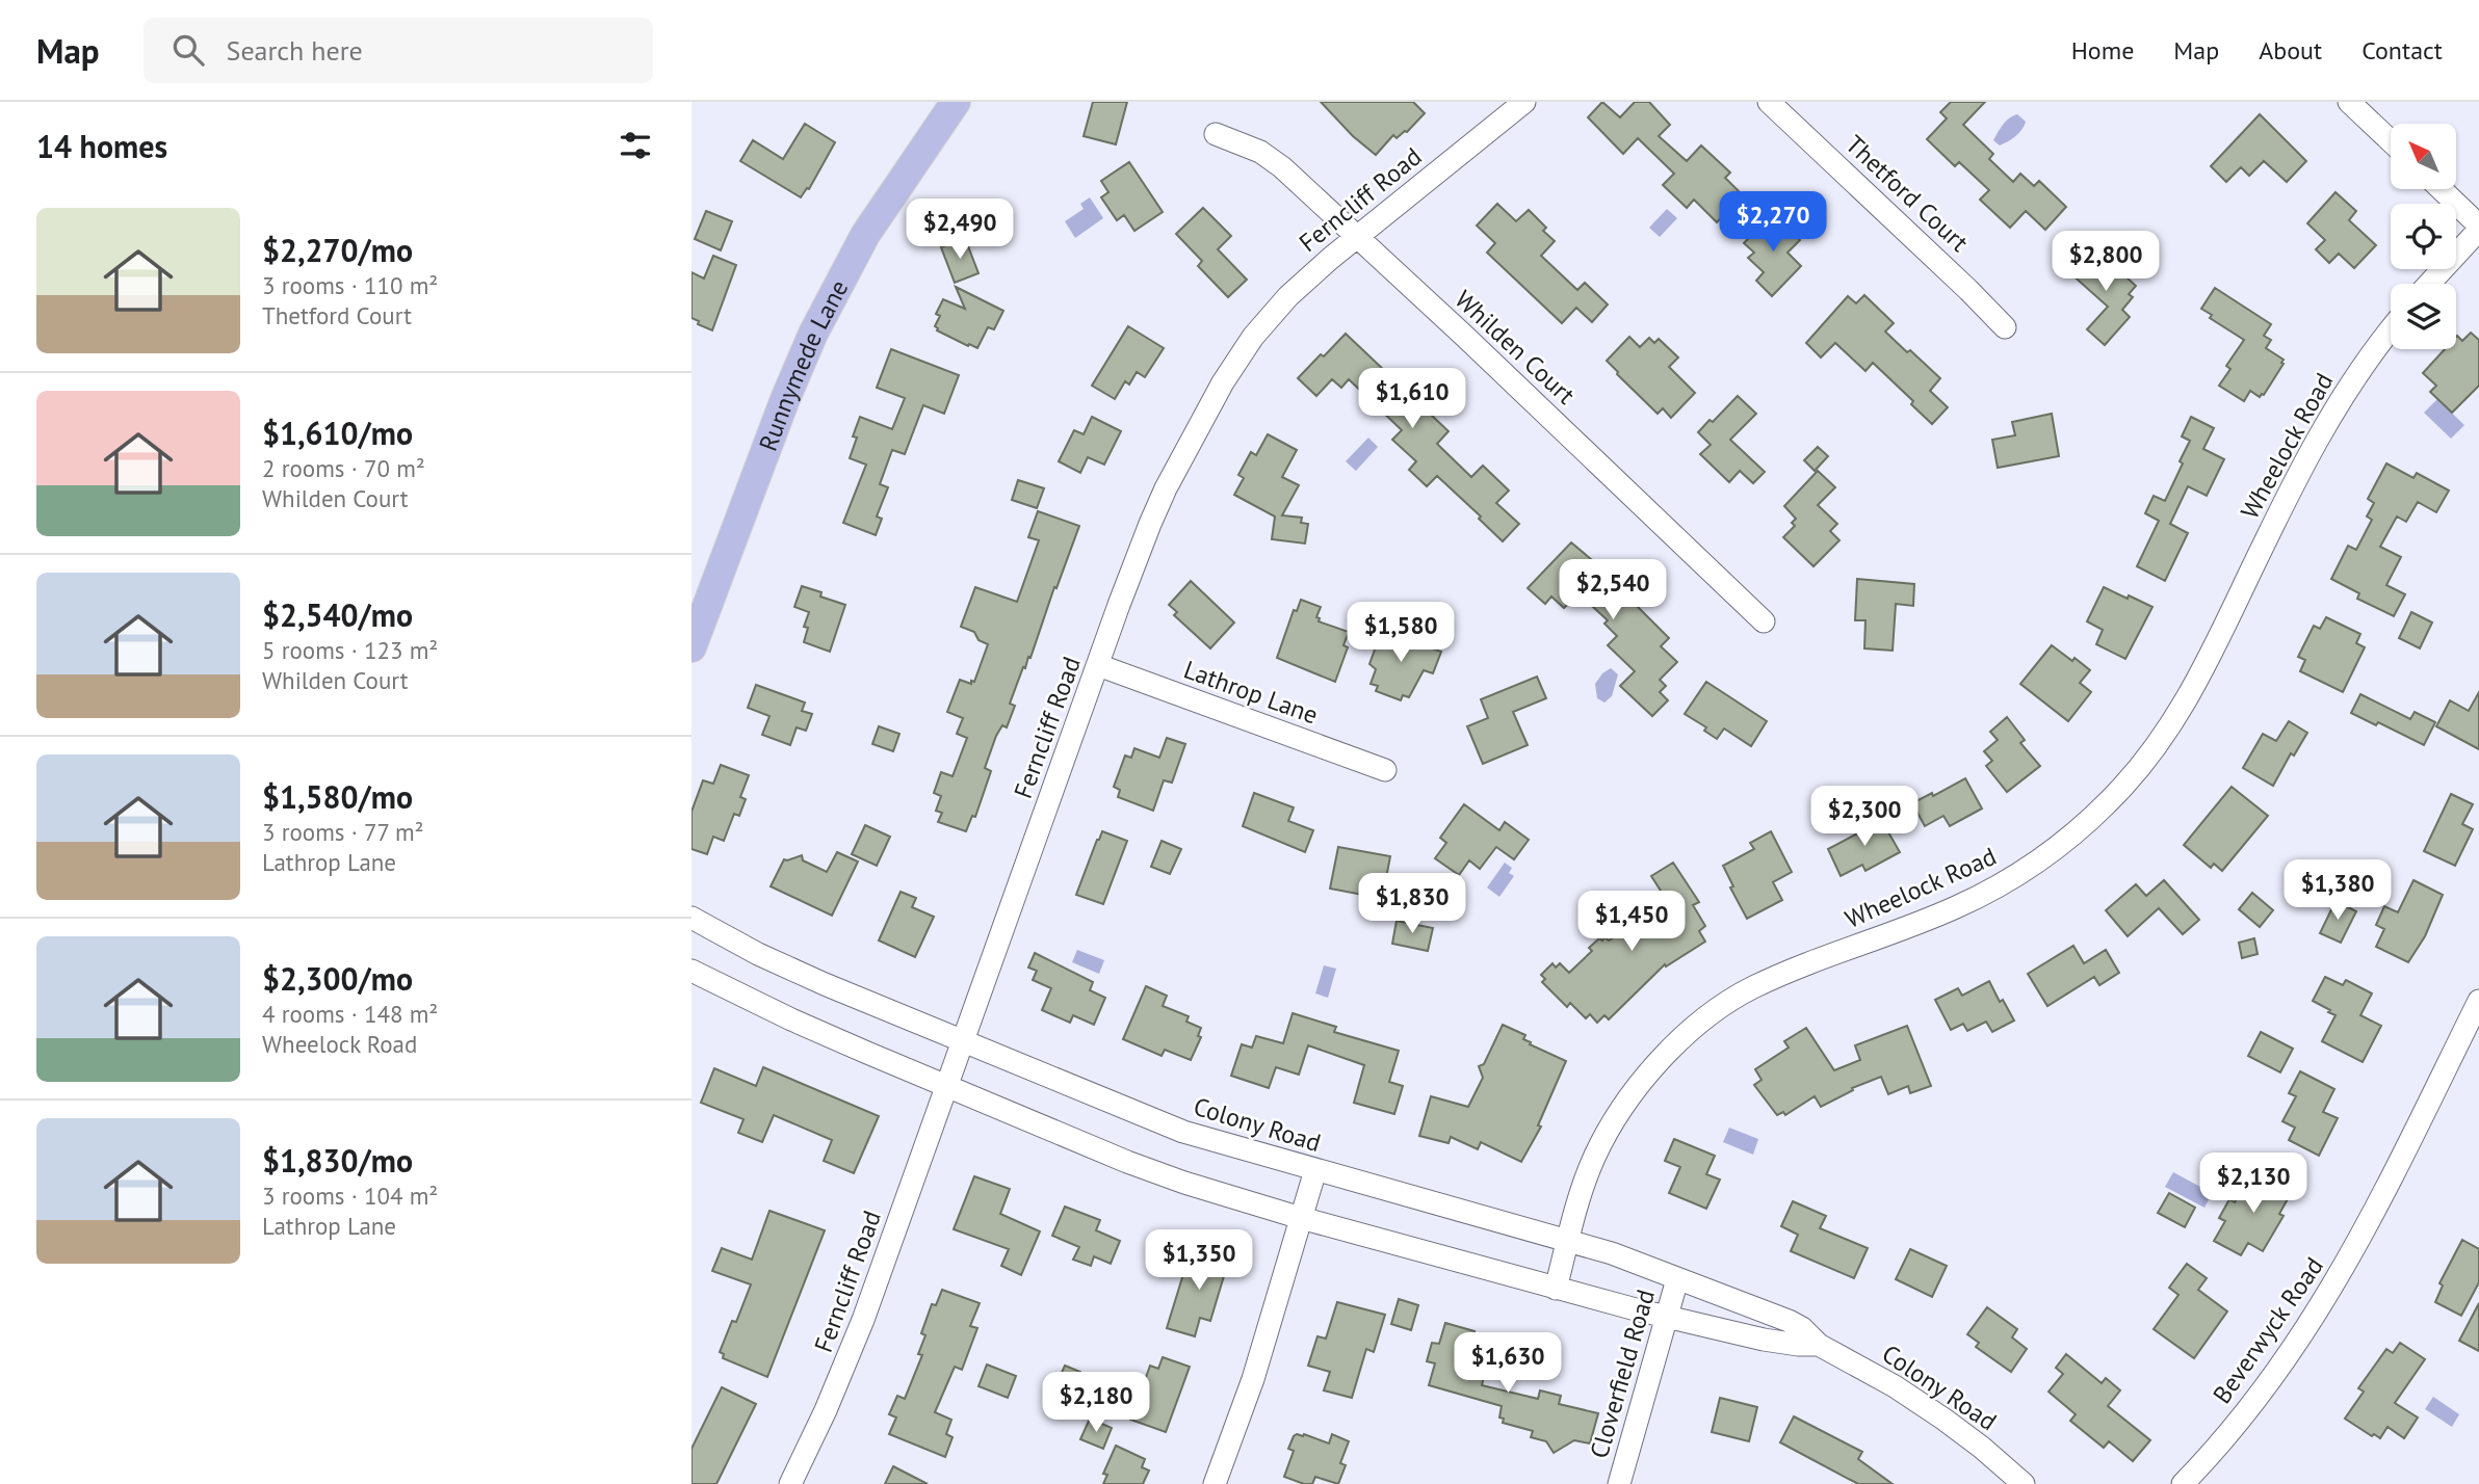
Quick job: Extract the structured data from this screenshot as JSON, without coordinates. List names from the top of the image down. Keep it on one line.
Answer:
{"streets":{"main road":["Runnymede Lane"],"street":["Thetford Court","Ferncliff Road","Whilden Court","Wheelock Road","Lathrop Lane","Colony Road","Beverwyck Road","Cloverfield Road"]},"crossings":[["Ferncliff Road","Whilden Court"],["Ferncliff Road","Lathrop Lane"],["Ferncliff Road","Colony Road"],["Wheelock Road","Colony Road"],["Colony Road","Cloverfield Road"]],"north":"top left","page":{"header":"Map","search":"Search here","nav":["Home","Map","About","Contact"],"heading":"14 homes","list":[{"name":"$2,270/mo","note":"3 rooms · 110 m² · Thetford Court"},{"name":"$1,610/mo","note":"2 rooms · 70 m² · Whilden Court"},{"name":"$2,540/mo","note":"5 rooms · 123 m² · Whilden Court"},{"name":"$1,580/mo","note":"3 rooms · 77 m² · Lathrop Lane"},{"name":"$2,300/mo","note":"4 rooms · 148 m² · Wheelock Road"},{"name":"$1,830/mo","note":"3 rooms · 104 m² · Lathrop Lane"}],"price":["$2,270","$2,490","$2,800","$1,610","$2,540","$1,580","$2,300","$1,380","$1,830","$1,450","$2,130","$1,350","$1,630","$2,180"]}}
